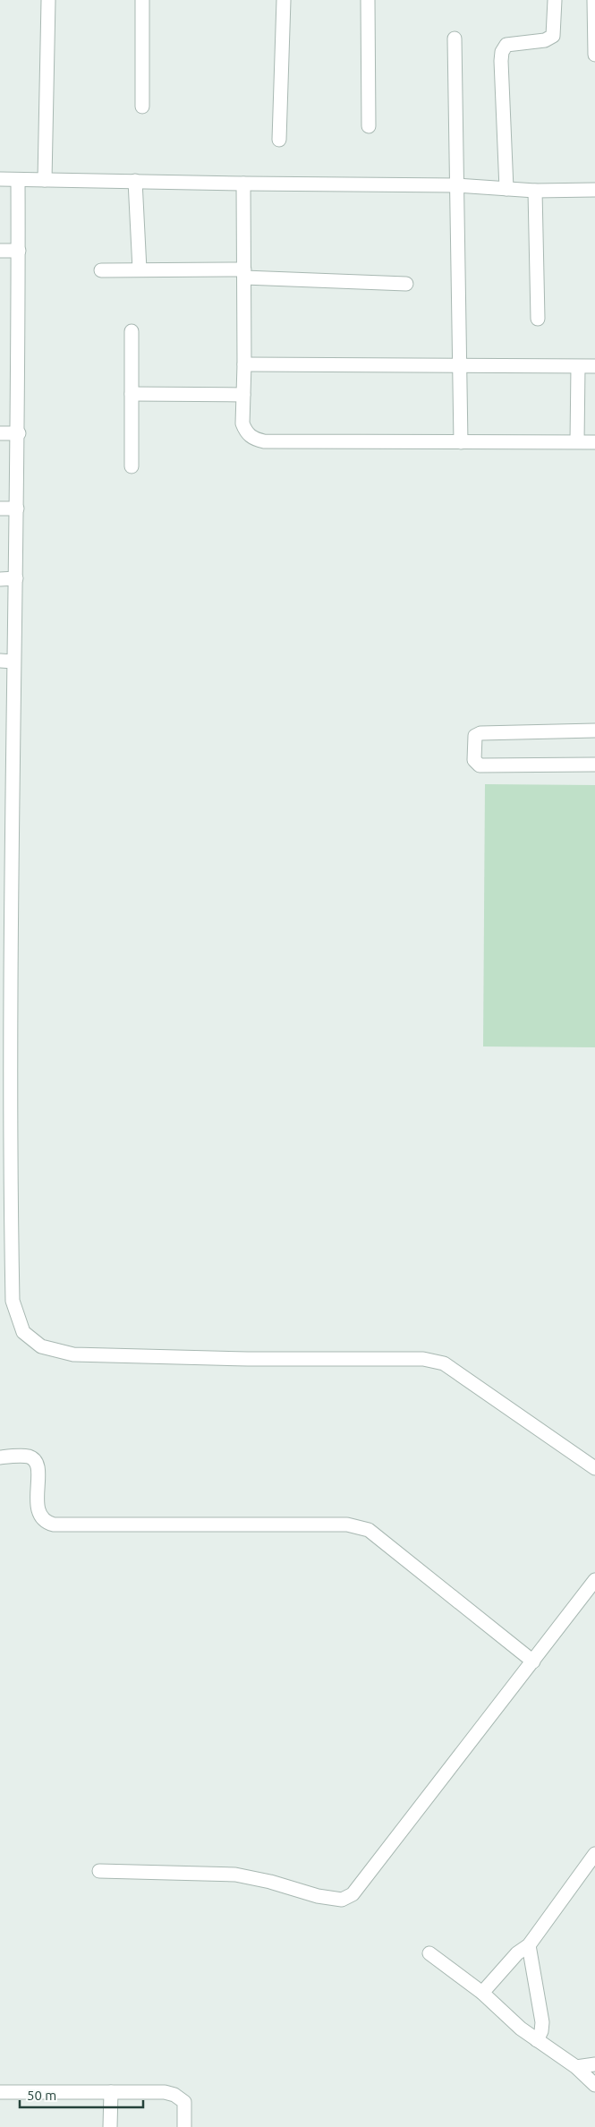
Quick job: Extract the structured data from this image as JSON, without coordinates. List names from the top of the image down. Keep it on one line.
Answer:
{"scale_bar":"50 m"}
